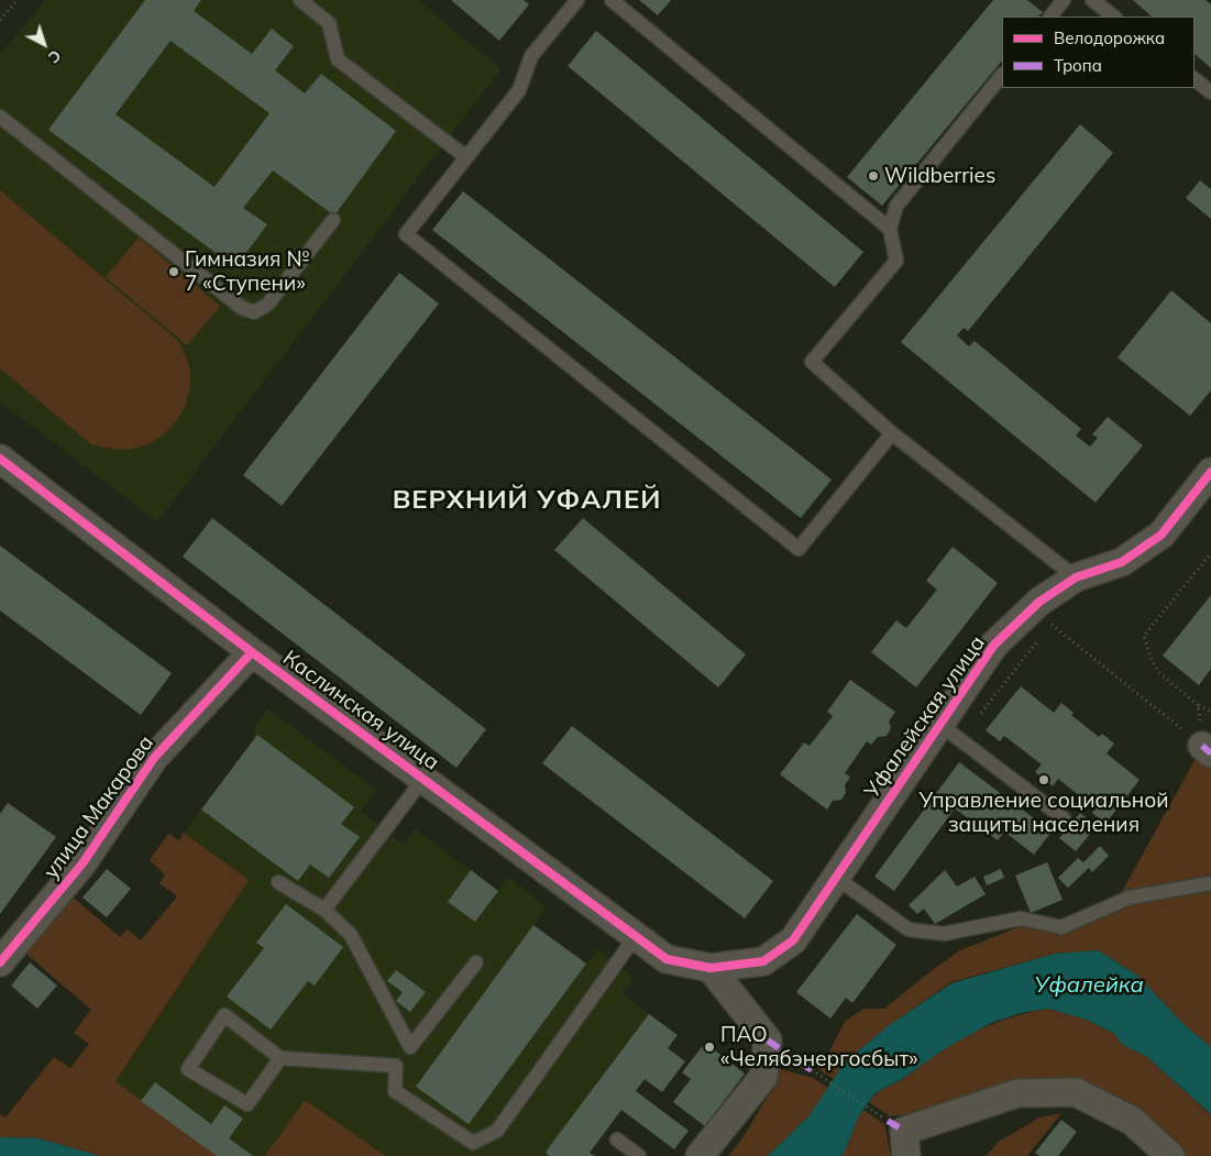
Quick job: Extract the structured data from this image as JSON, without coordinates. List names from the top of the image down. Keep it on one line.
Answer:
{"streets":{"street":["Каслинская улица","Уфалейская улица","улица Макарова"]},"crossings":[["Каслинская улица","Уфалейская улица"],["Каслинская улица","улица Макарова"]],"districts":["ВЕРХНИЙ УФАЛЕЙ"],"water":["Уфалейка"],"places":["Wildberries","Гимназия № 7 «Ступени»","Управление социальной защиты населения","ПАО «Челябэнергосбыт»"],"legend":["Велодорожка","Тропа"],"north":"bottom right"}
